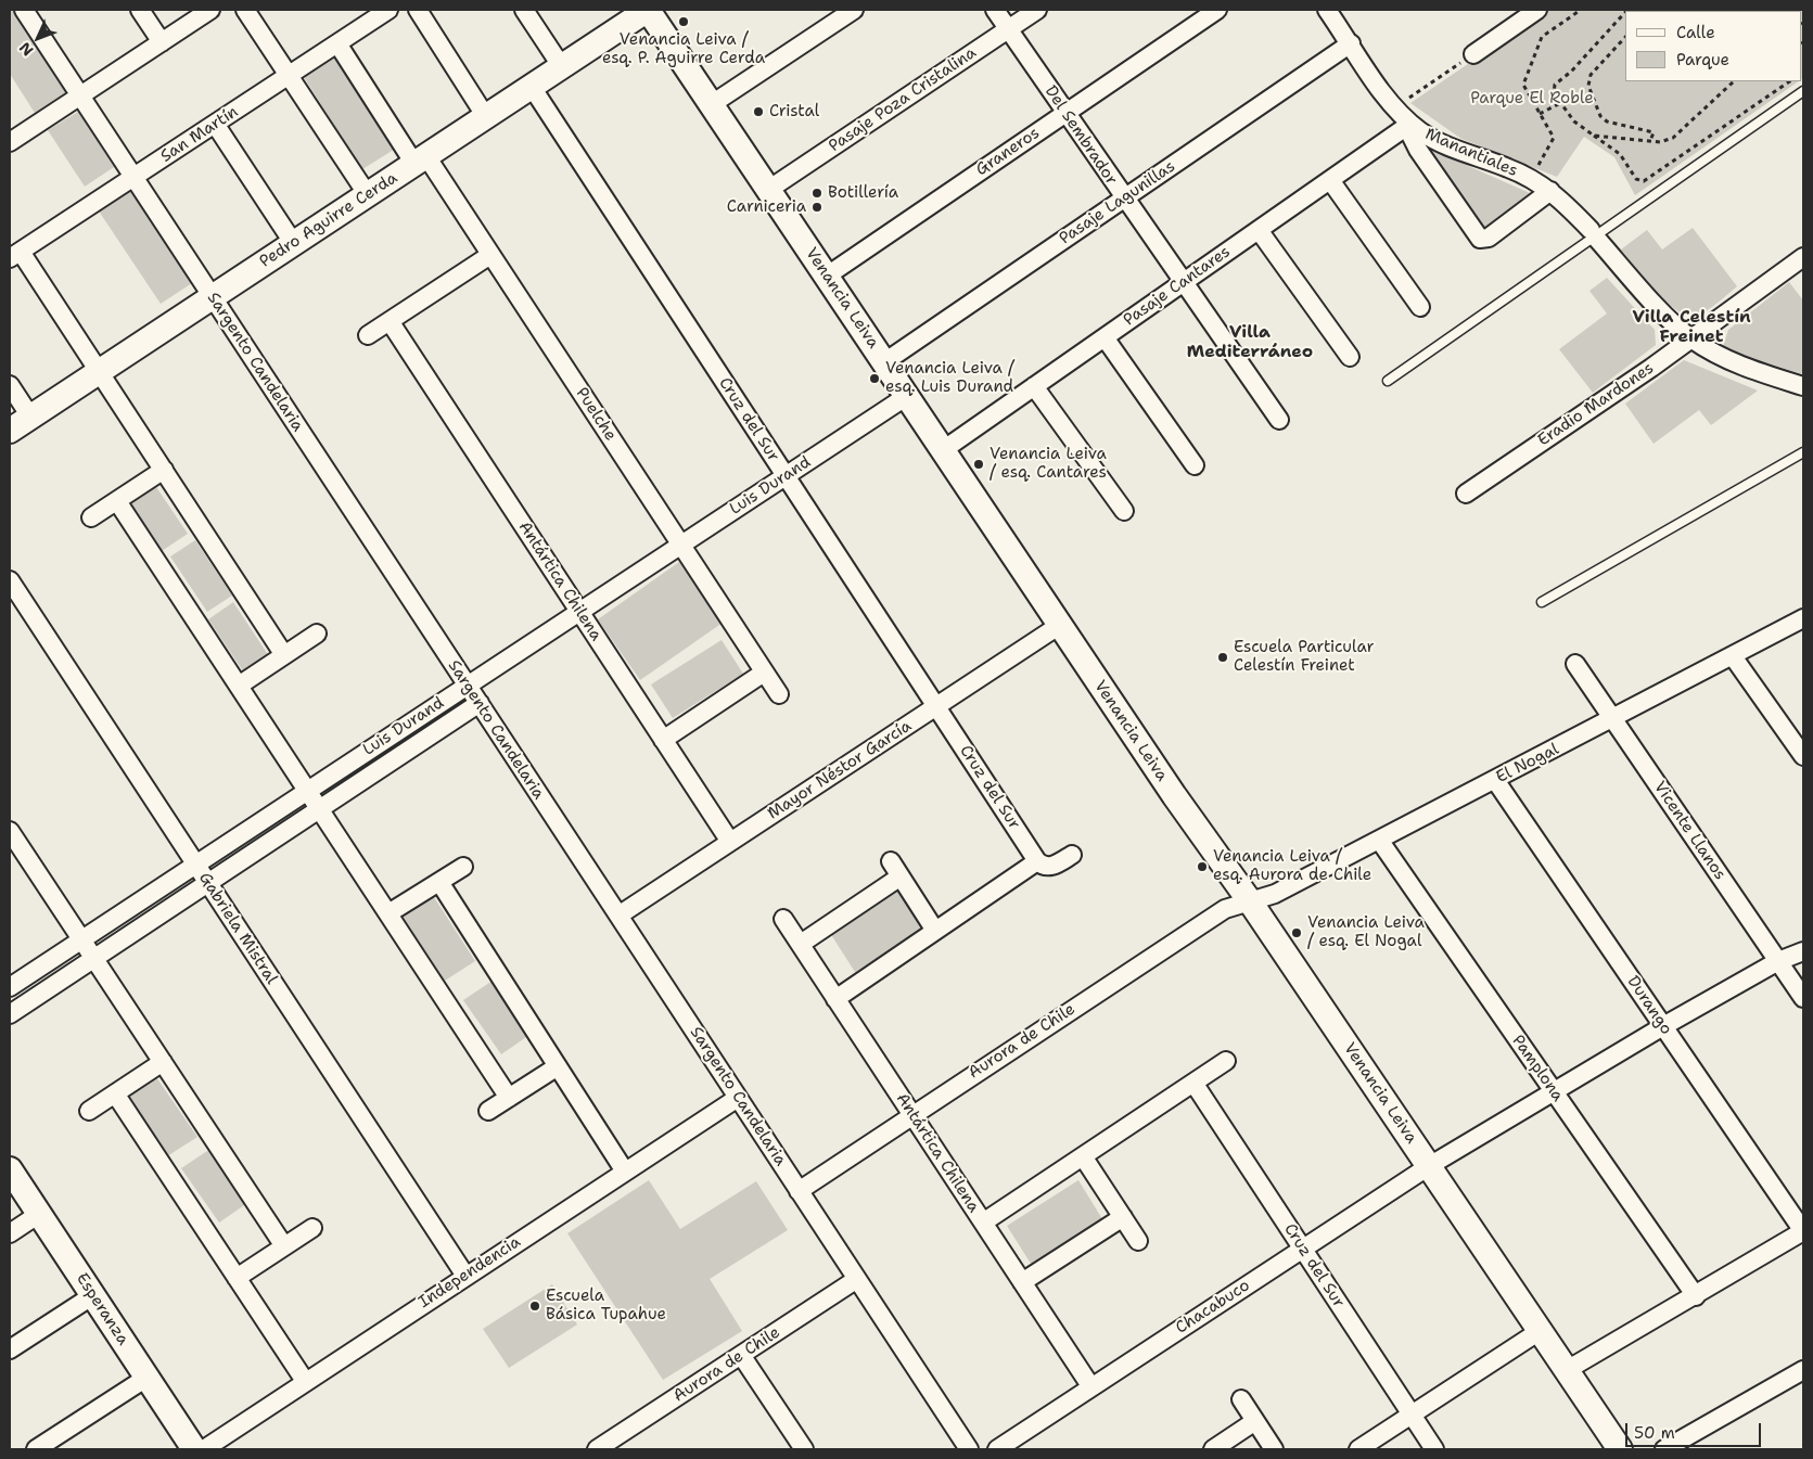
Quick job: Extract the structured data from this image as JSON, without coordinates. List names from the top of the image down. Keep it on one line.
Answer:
{"streets":{"street":["Pasaje Poza Cristalina","San Martín","Del Sembrador","Graneros","Manantiales","Pasaje Lagunillas","Pedro Aguirre Cerda","Pasaje Cantares","Venancia Leiva","Sargento Candelaria","Eradio Mardones","Puelche","Cruz del Sur","Luis Durand","Antártica Chilena","El Nogal","Mayor Néstor García","Vicente Llanos","Gabriela Mistral","Durango","Aurora de Chile","Pamplona","Independencia","Chacabuco","Esperanza"]},"crossings":[["Pasaje Poza Cristalina","Del Sembrador"],["Pasaje Poza Cristalina","Venancia Leiva"],["San Martín","Sargento Candelaria"],["San Martín","Puelche"],["Del Sembrador","Graneros"],["Del Sembrador","Pasaje Lagunillas"],["Del Sembrador","Pasaje Cantares"],["Graneros","Venancia Leiva"],["Manantiales","Pasaje Lagunillas"],["Manantiales","Pasaje Cantares"],["Manantiales","Eradio Mardones"],["Pasaje Lagunillas","Venancia Leiva"],["Pedro Aguirre Cerda","Venancia Leiva"],["Pedro Aguirre Cerda","Sargento Candelaria"],["Pedro Aguirre Cerda","Puelche"],["Pedro Aguirre Cerda","Cruz del Sur"],["Pasaje Cantares","Venancia Leiva"],["Venancia Leiva","Luis Durand"],["Venancia Leiva","El Nogal"],["Venancia Leiva","Mayor Néstor García"],["Venancia Leiva","Aurora de Chile"],["Venancia Leiva","Chacabuco"],["Sargento Candelaria","Luis Durand"],["Sargento Candelaria","Mayor Néstor García"],["Sargento Candelaria","Aurora de Chile"],["Sargento Candelaria","Independencia"],["Puelche","Luis Durand"],["Cruz del Sur","Luis Durand"],["Cruz del Sur","Mayor Néstor García"],["Cruz del Sur","Chacabuco"],["Luis Durand","Antártica Chilena"],["Luis Durand","Gabriela Mistral"],["Antártica Chilena","Mayor Néstor García"],["Antártica Chilena","Aurora de Chile"],["Antártica Chilena","Chacabuco"],["El Nogal","Vicente Llanos"],["El Nogal","Durango"],["El Nogal","Aurora de Chile"],["El Nogal","Pamplona"],["Vicente Llanos","Chacabuco"],["Gabriela Mistral","Independencia"],["Durango","Chacabuco"],["Pamplona","Chacabuco"]],"districts":["Villa Celestín Freinet","Villa Mediterráneo"],"parks":["Parque El Roble"],"places":["Venancia Leiva / esq. P. Aguirre Cerda","Cristal","Botillería","Carniceria","Venancia Leiva / esq. Luis Durand","Venancia Leiva / esq. Cantares","Escuela Particular Celestín Freinet","Venancia Leiva / esq. Aurora de Chile","Venancia Leiva / esq. El Nogal","Escuela Básica Tupahue"],"legend":["Calle","Parque"],"scale_bar":"50 m","north":"bottom left"}
